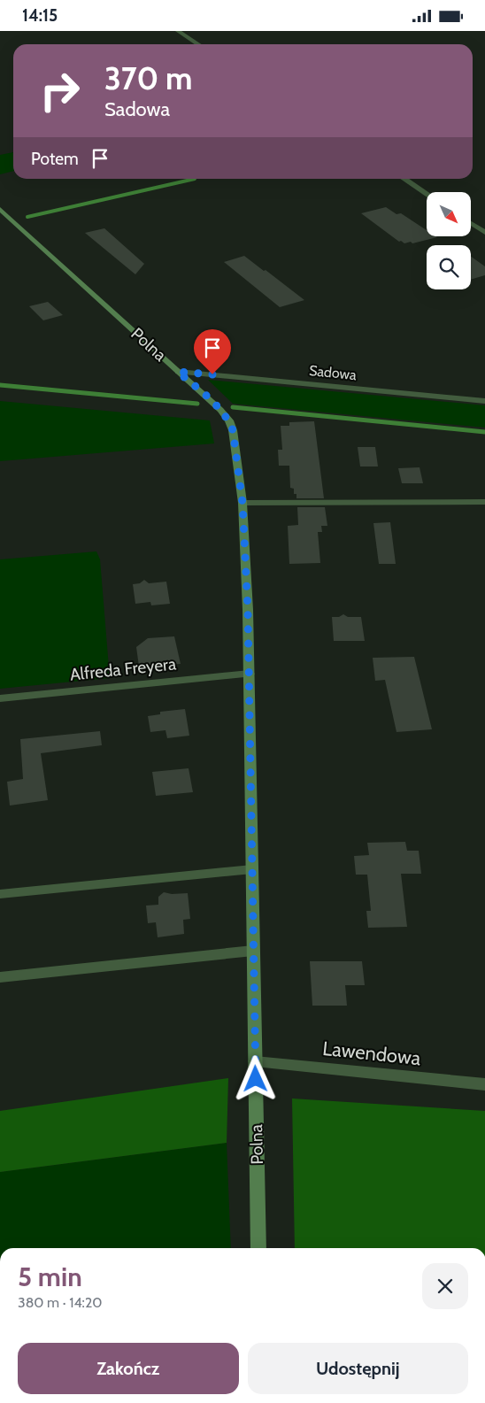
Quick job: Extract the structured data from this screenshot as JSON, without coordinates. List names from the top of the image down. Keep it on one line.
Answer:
{"streets":{"street":["Polna","Sadowa","Alfreda Freyera","Lawendowa"]},"crossings":[["Polna","Sadowa"],["Polna","Alfreda Freyera"],["Polna","Lawendowa"]],"north":"bottom right","page":{"status":"14:15","turn":["370 m","Sadowa"],"then":"Potem","heading":["5 min","380 m · 14:20"],"buttons":["Zakończ","Udostępnij"]}}
